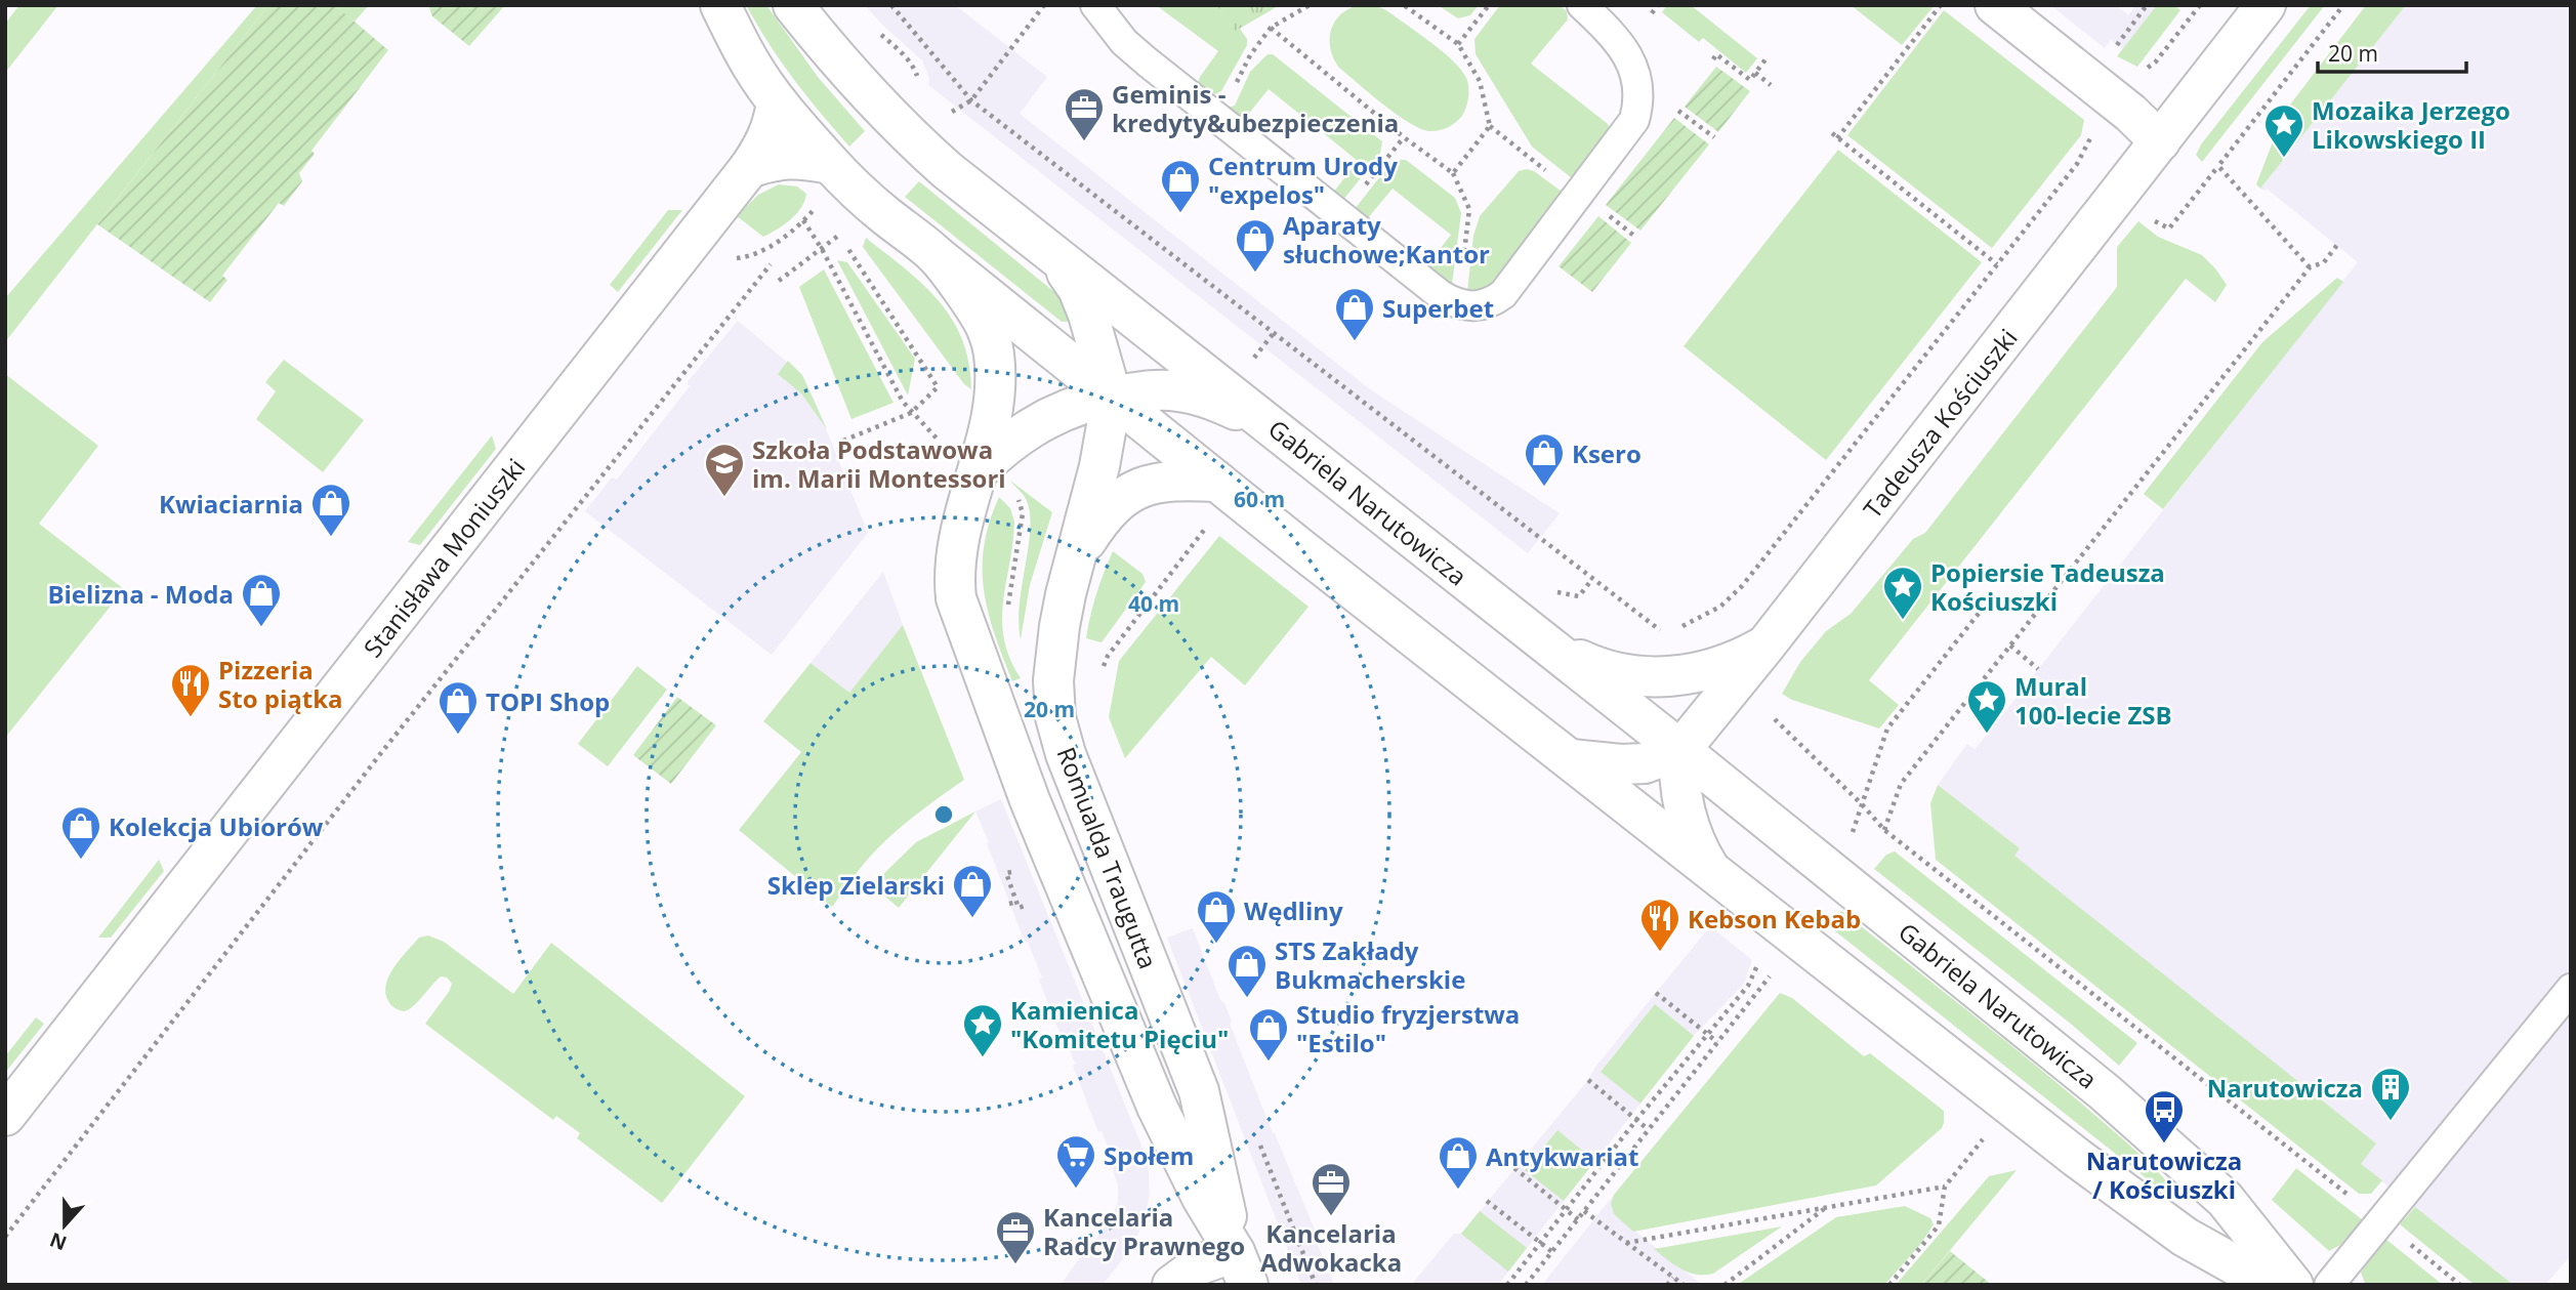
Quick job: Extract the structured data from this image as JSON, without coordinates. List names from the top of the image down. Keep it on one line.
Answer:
{"streets":{"street":["Tadeusza Kościuszki","Gabriela Narutowicza","Stanisława Moniuszki","Romualda Traugutta"]},"crossings":[["Tadeusza Kościuszki","Gabriela Narutowicza"],["Gabriela Narutowicza","Romualda Traugutta"],["Stanisława Moniuszki","Romualda Traugutta"]],"places":{"office":["Geminis - kredyty&ubezpieczenia","Kancelaria Adwokacka","Kancelaria Radcy Prawnego"],"place":["Mozaika Jerzego Likowskiego II","Popiersie Tadeusza Kościuszki","Mural 100-lecie ZSB","Kamienica \"Komitetu Pięciu\""],"shop":["Centrum Urody \"expelos\"","Aparaty słuchowe;Kantor","Superbet","Ksero","Kwiaciarnia","Bielizna - Moda","TOPI Shop","Kolekcja Ubiorów","Sklep Zielarski","Wędliny","STS Zakłady Bukmacherskie","Studio fryzjerstwa \"Estilo\"","Antykwariat"],"school or university":["Szkoła Podstawowa im. Marii Montessori"],"restaurant":["Pizzeria Sto piątka","Kebson Kebab"],"building":["Narutowicza"],"bus stop":["Narutowicza / Kościuszki"],"supermarket":["Społem"]},"scale_bar":"20 m","north":"bottom","rings":["60 m","40 m","20 m"]}
